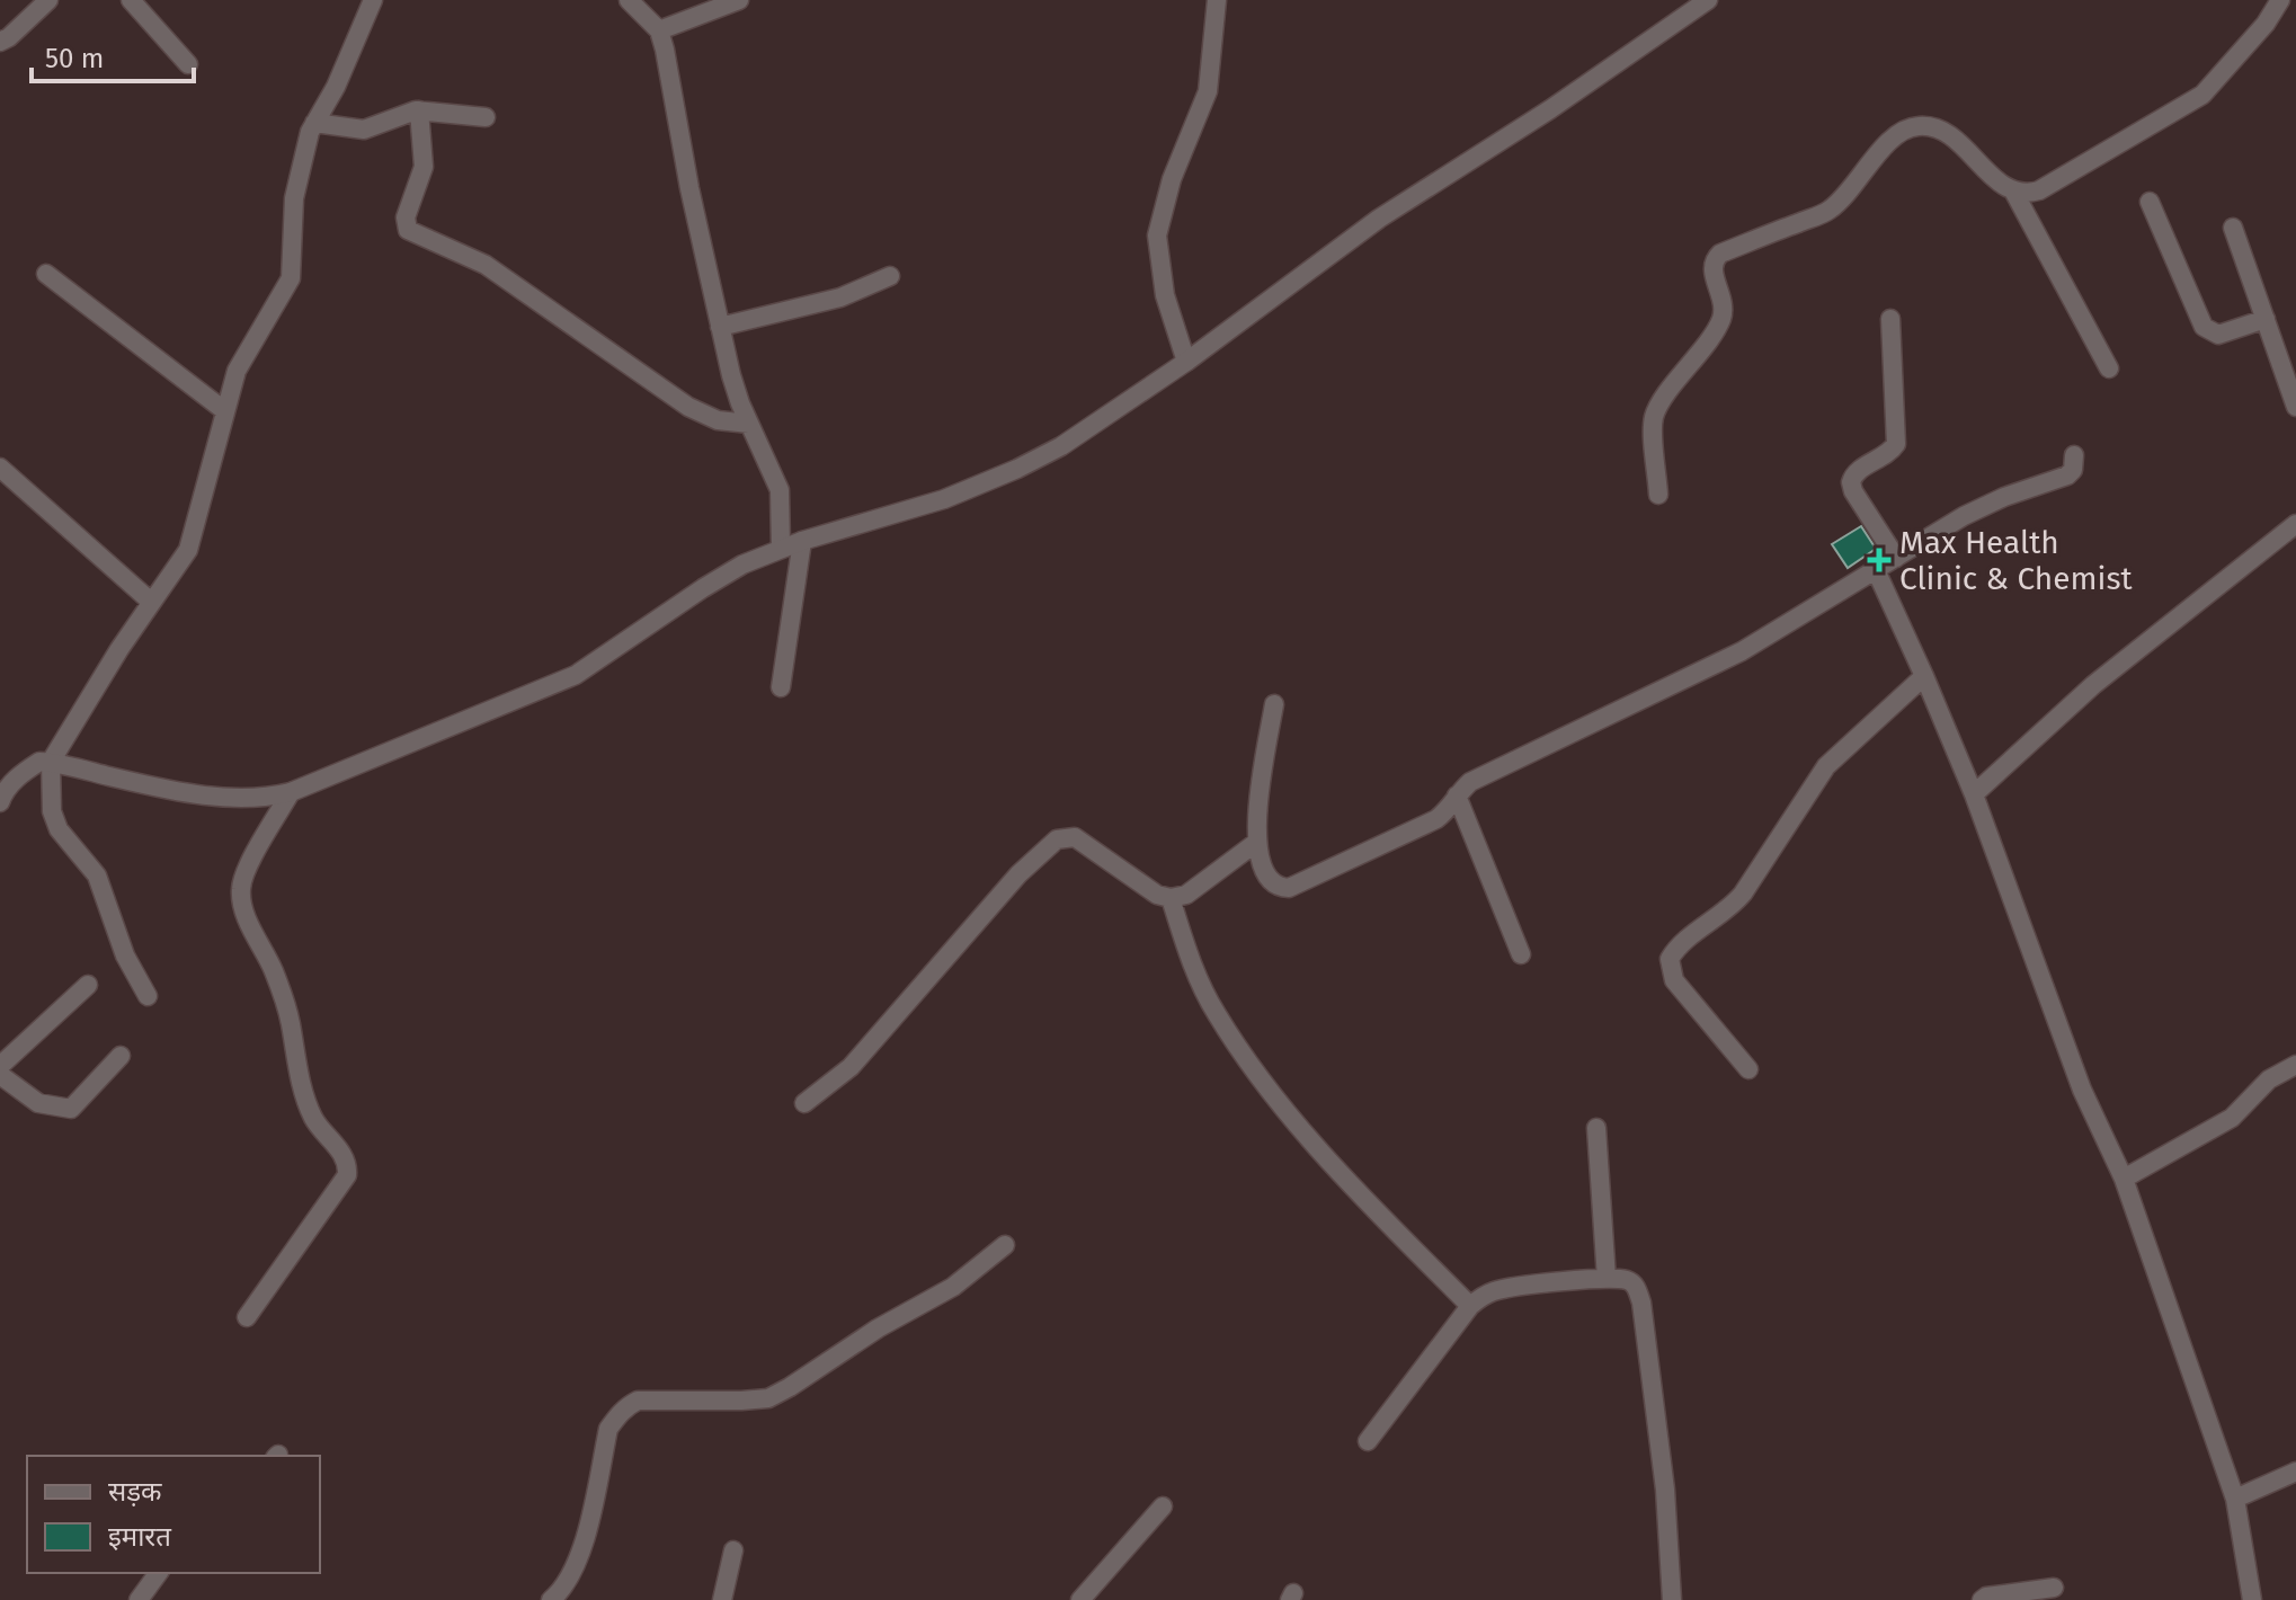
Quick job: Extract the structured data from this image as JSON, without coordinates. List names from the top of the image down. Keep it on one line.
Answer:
{"places":{"health":["Max Health Clinic & Chemist"]},"legend":["सड़क","इमारत"],"scale_bar":"50 m"}
